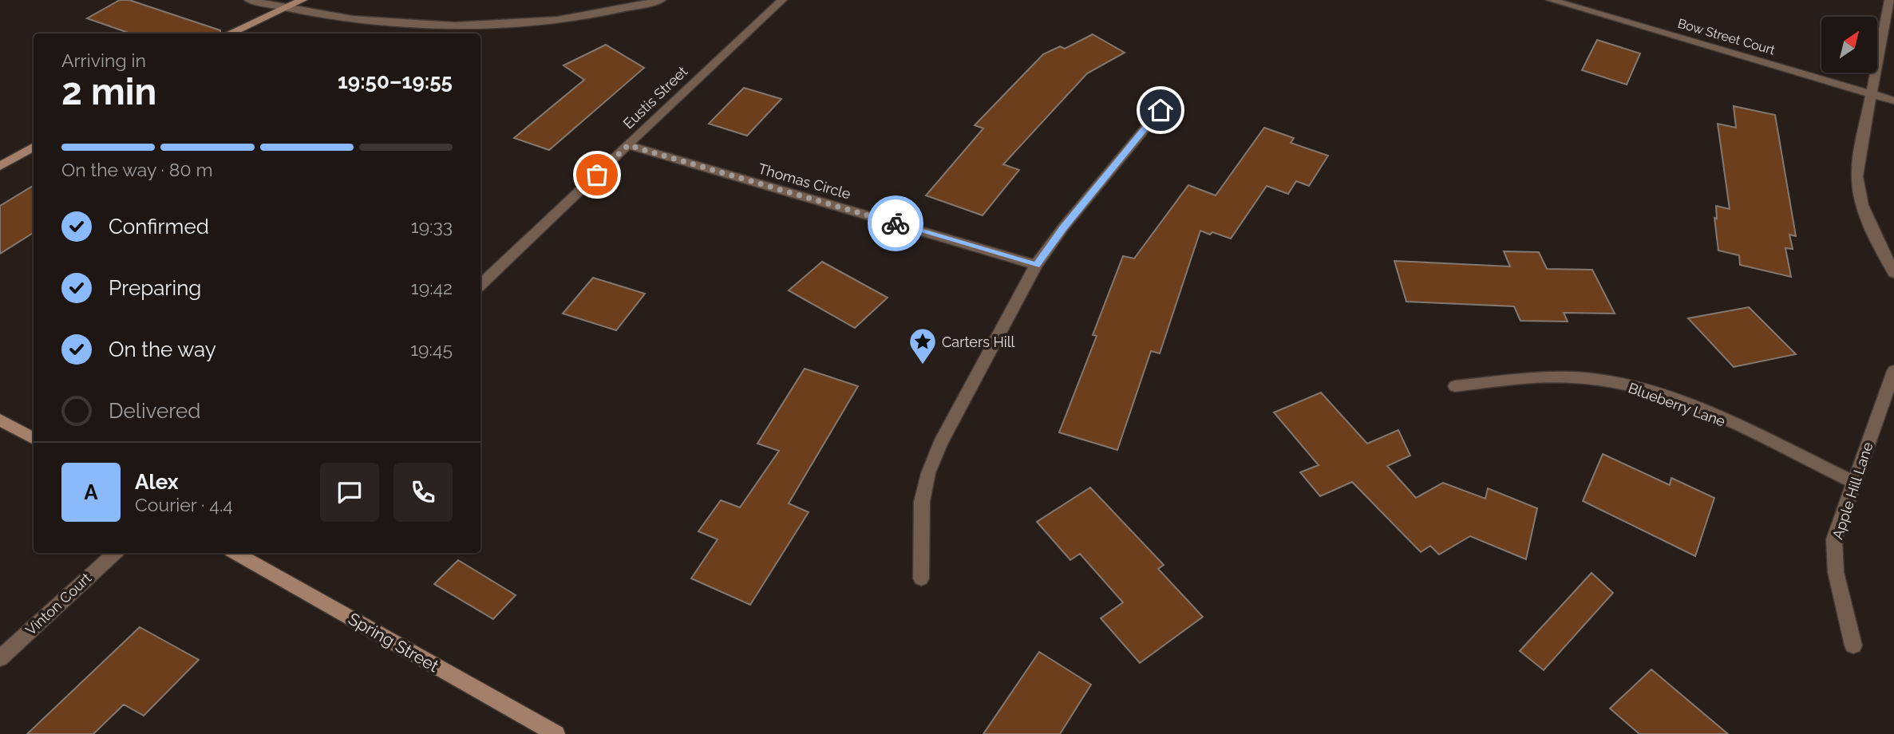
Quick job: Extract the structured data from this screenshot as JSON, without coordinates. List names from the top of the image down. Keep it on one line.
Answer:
{"streets":{"main road":["Spring Street"],"street":["Bow Street Court","Eustis Street","Thomas Circle","Blueberry Lane","Apple Hill Lane","Vinton Court"]},"crossings":[["Eustis Street","Thomas Circle"],["Blueberry Lane","Apple Hill Lane"]],"places":{"place":["Carters Hill"]},"north":"top right","page":{"heading":["2 min","Arriving in","19:50–19:55"],"panel":["Alex","Courier · 4.4"],"bar":"On the way · 80 m","list":[["Confirmed","19:33"],["Preparing","19:42"],["On the way","19:45"],"Delivered"],"round":"A"}}
